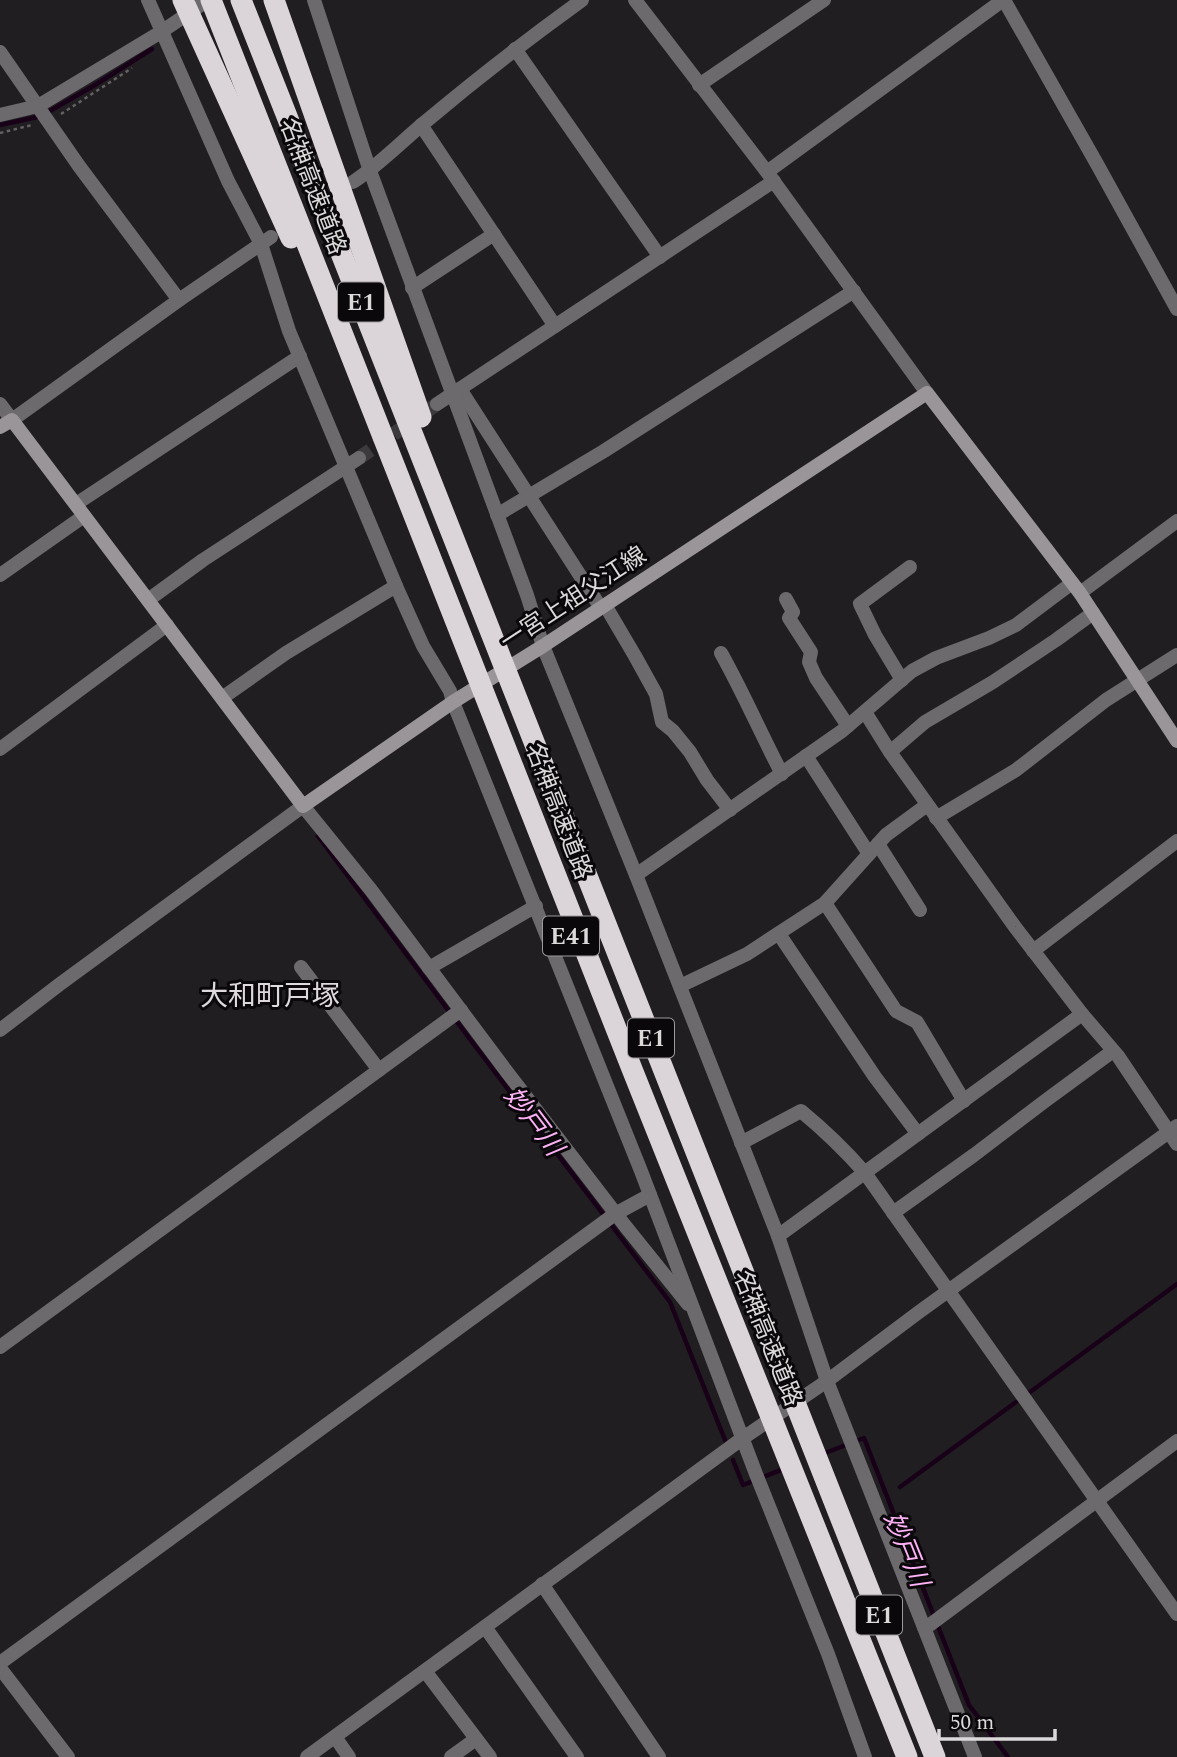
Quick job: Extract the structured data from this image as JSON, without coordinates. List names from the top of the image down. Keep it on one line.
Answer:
{"streets":{"highway":["名神高速道路","E1","E41"],"main road":["一宮上祖父江線"]},"crossings":[["名神高速道路","E41"]],"districts":["大和町戸塚"],"water":["妙戸川"],"scale_bar":"50 m"}
